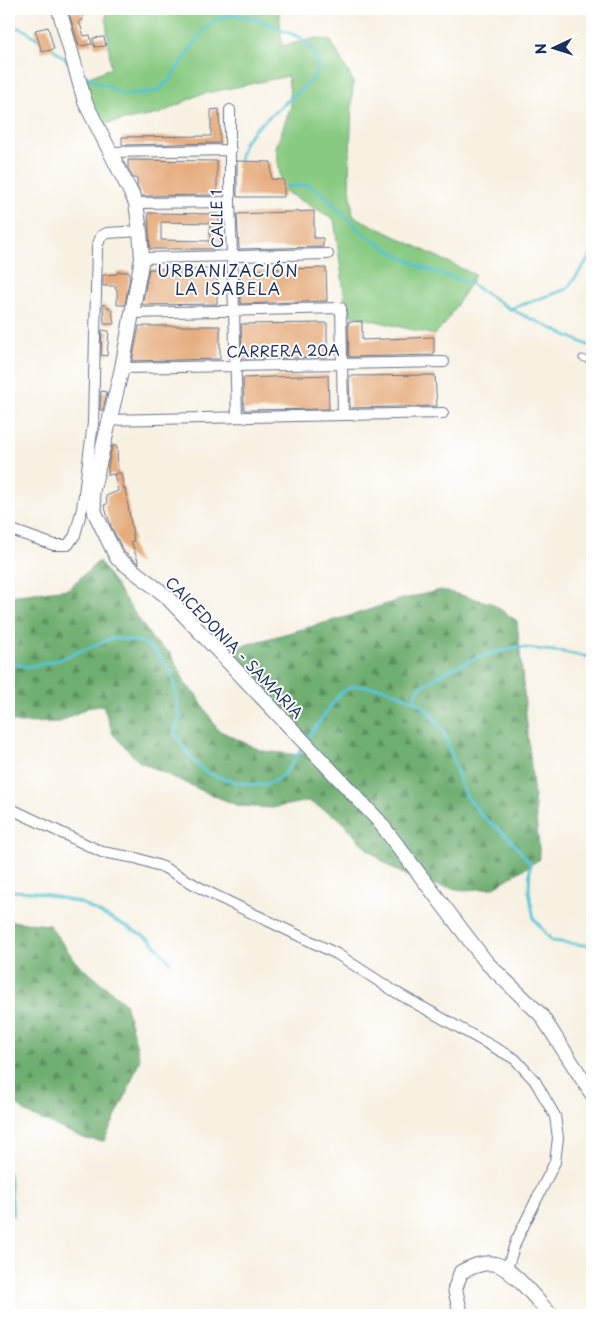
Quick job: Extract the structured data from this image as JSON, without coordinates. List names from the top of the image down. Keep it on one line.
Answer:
{"streets":{"street":["CALLE 1","CARRERA 20A","CAICEDONIA - SAMARIA"]},"crossings":[["CALLE 1","CARRERA 20A"],["CARRERA 20A","CAICEDONIA - SAMARIA"]],"districts":["URBANIZACIÓN LA ISABELA"],"north":"left"}
